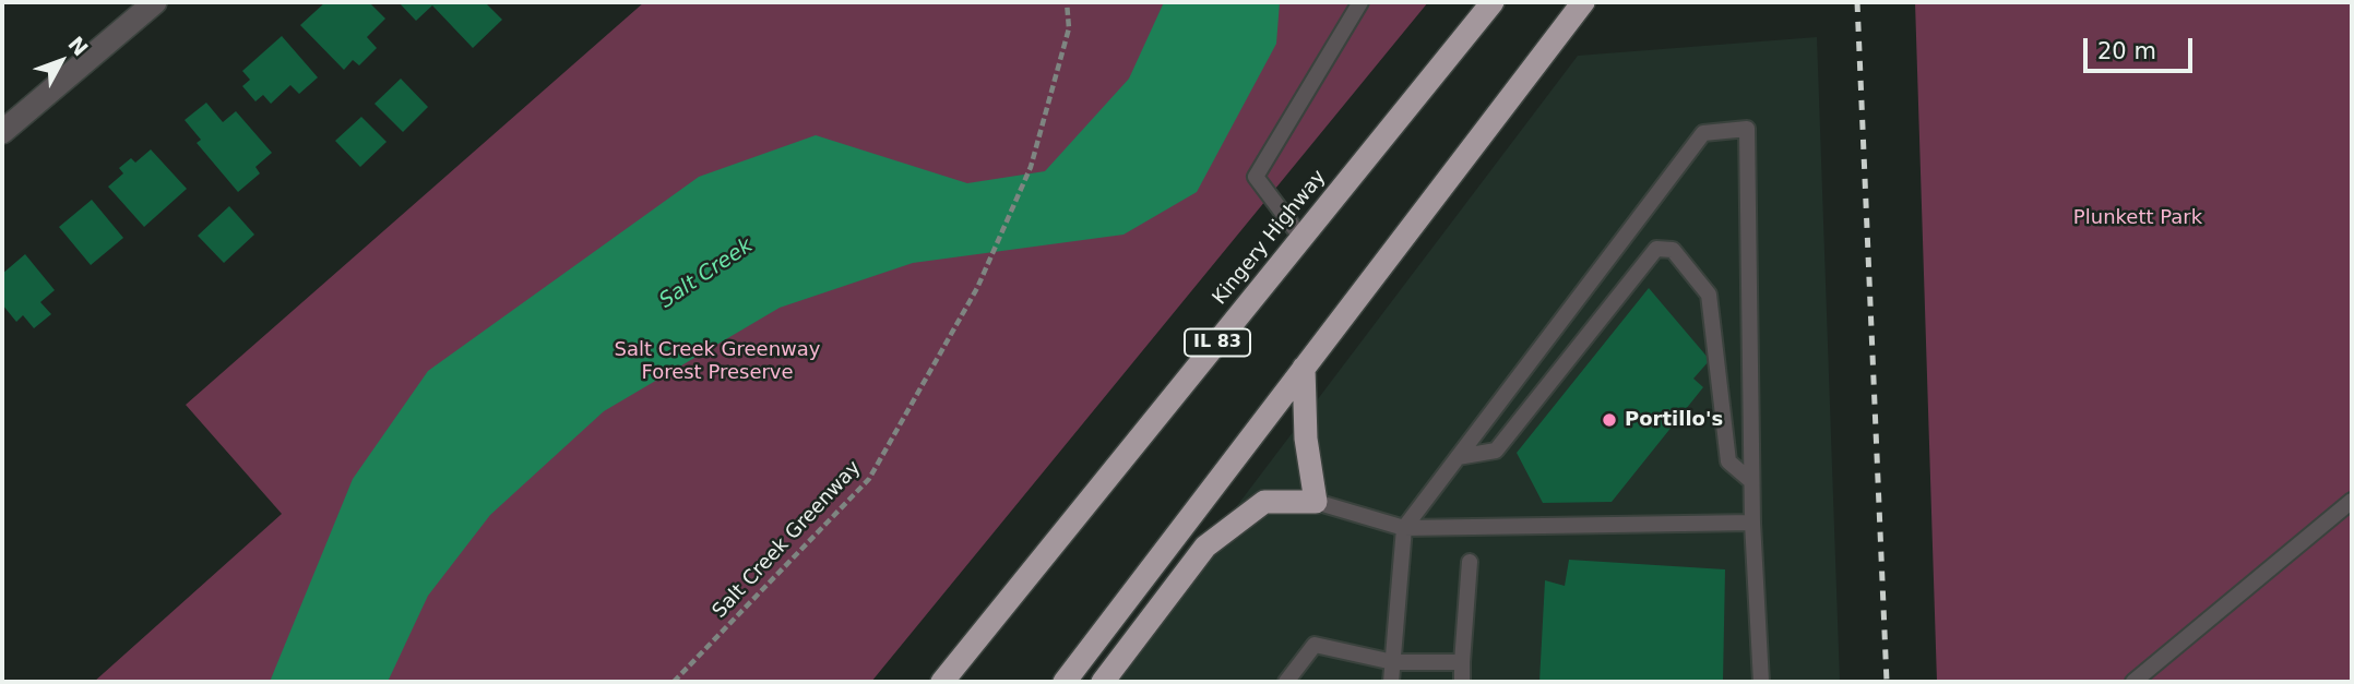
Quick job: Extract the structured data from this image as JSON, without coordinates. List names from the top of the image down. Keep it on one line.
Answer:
{"streets":{"highway":["Kingery Highway","IL 83"],"path":["Salt Creek Greenway"]},"water":["Salt Creek"],"parks":["Plunkett Park","Salt Creek Greenway Forest Preserve"],"places":["Portillo's"],"scale_bar":"20 m","north":"top right"}
